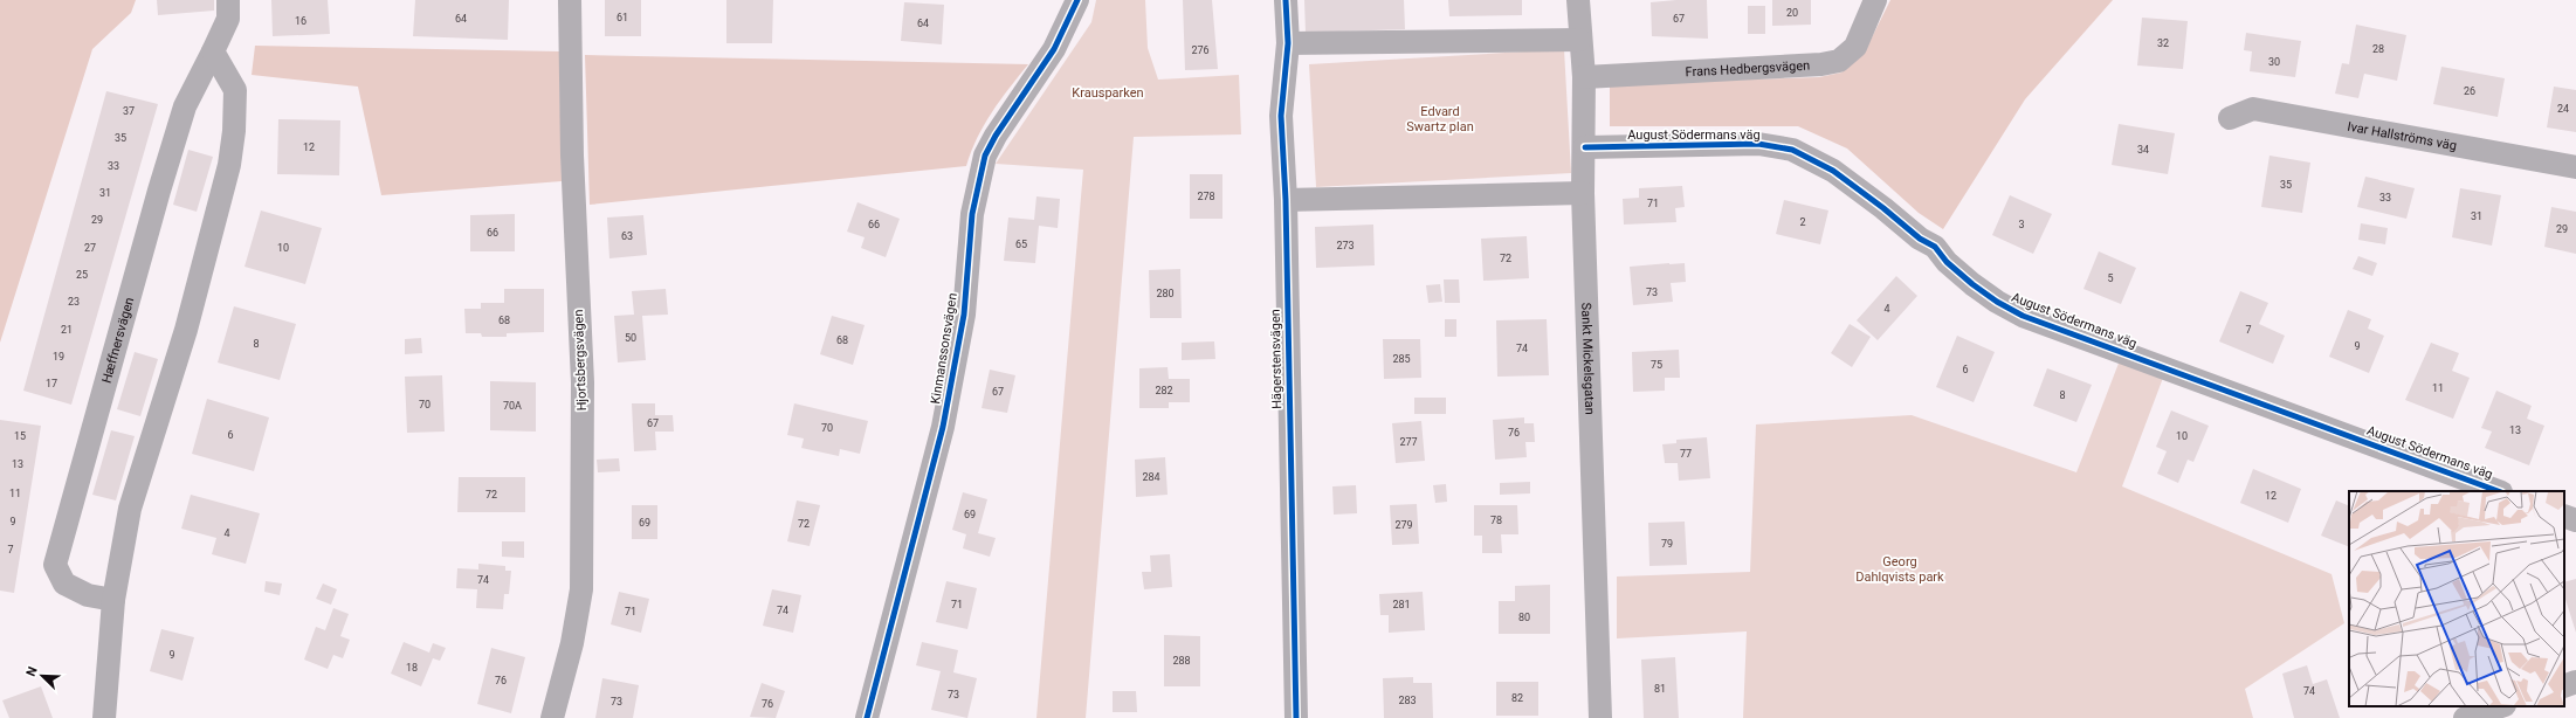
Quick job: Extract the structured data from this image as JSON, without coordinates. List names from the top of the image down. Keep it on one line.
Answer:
{"streets":{"street":["Frans Hedbergsvägen","August Södermans väg","Ivar Hallströms väg","Hæffnersvägen","Kinmanssonsvägen","Hägerstensvägen","Sankt Mickelsgatan","Hjortsbergsvägen"]},"crossings":[["Frans Hedbergsvägen","Sankt Mickelsgatan"],["August Södermans väg","Sankt Mickelsgatan"]],"parks":["Krausparken","Edvard Swartz plan","Georg Dahlqvists park"],"house_numbers":["20","61","64","67","16","64","32","28","276","30","26","24","37","35","12","34","33","35","31","278","33","71","31","29","2","66","3","29","66","63","65","273","27","10","72","25","5","73","280","23","4","68","21","7","50","68","8","9","74","19","285","75","6","17","11","282","67","8","70","70A","67","70","13","76","6","15","10","277","77","13","284","11","72","12","69","78","9","69","72","279","4","79","7","74","71","281","74","71","80","9","288","18","76","81","74","73","82","283","73","76"],"north":"top left"}
